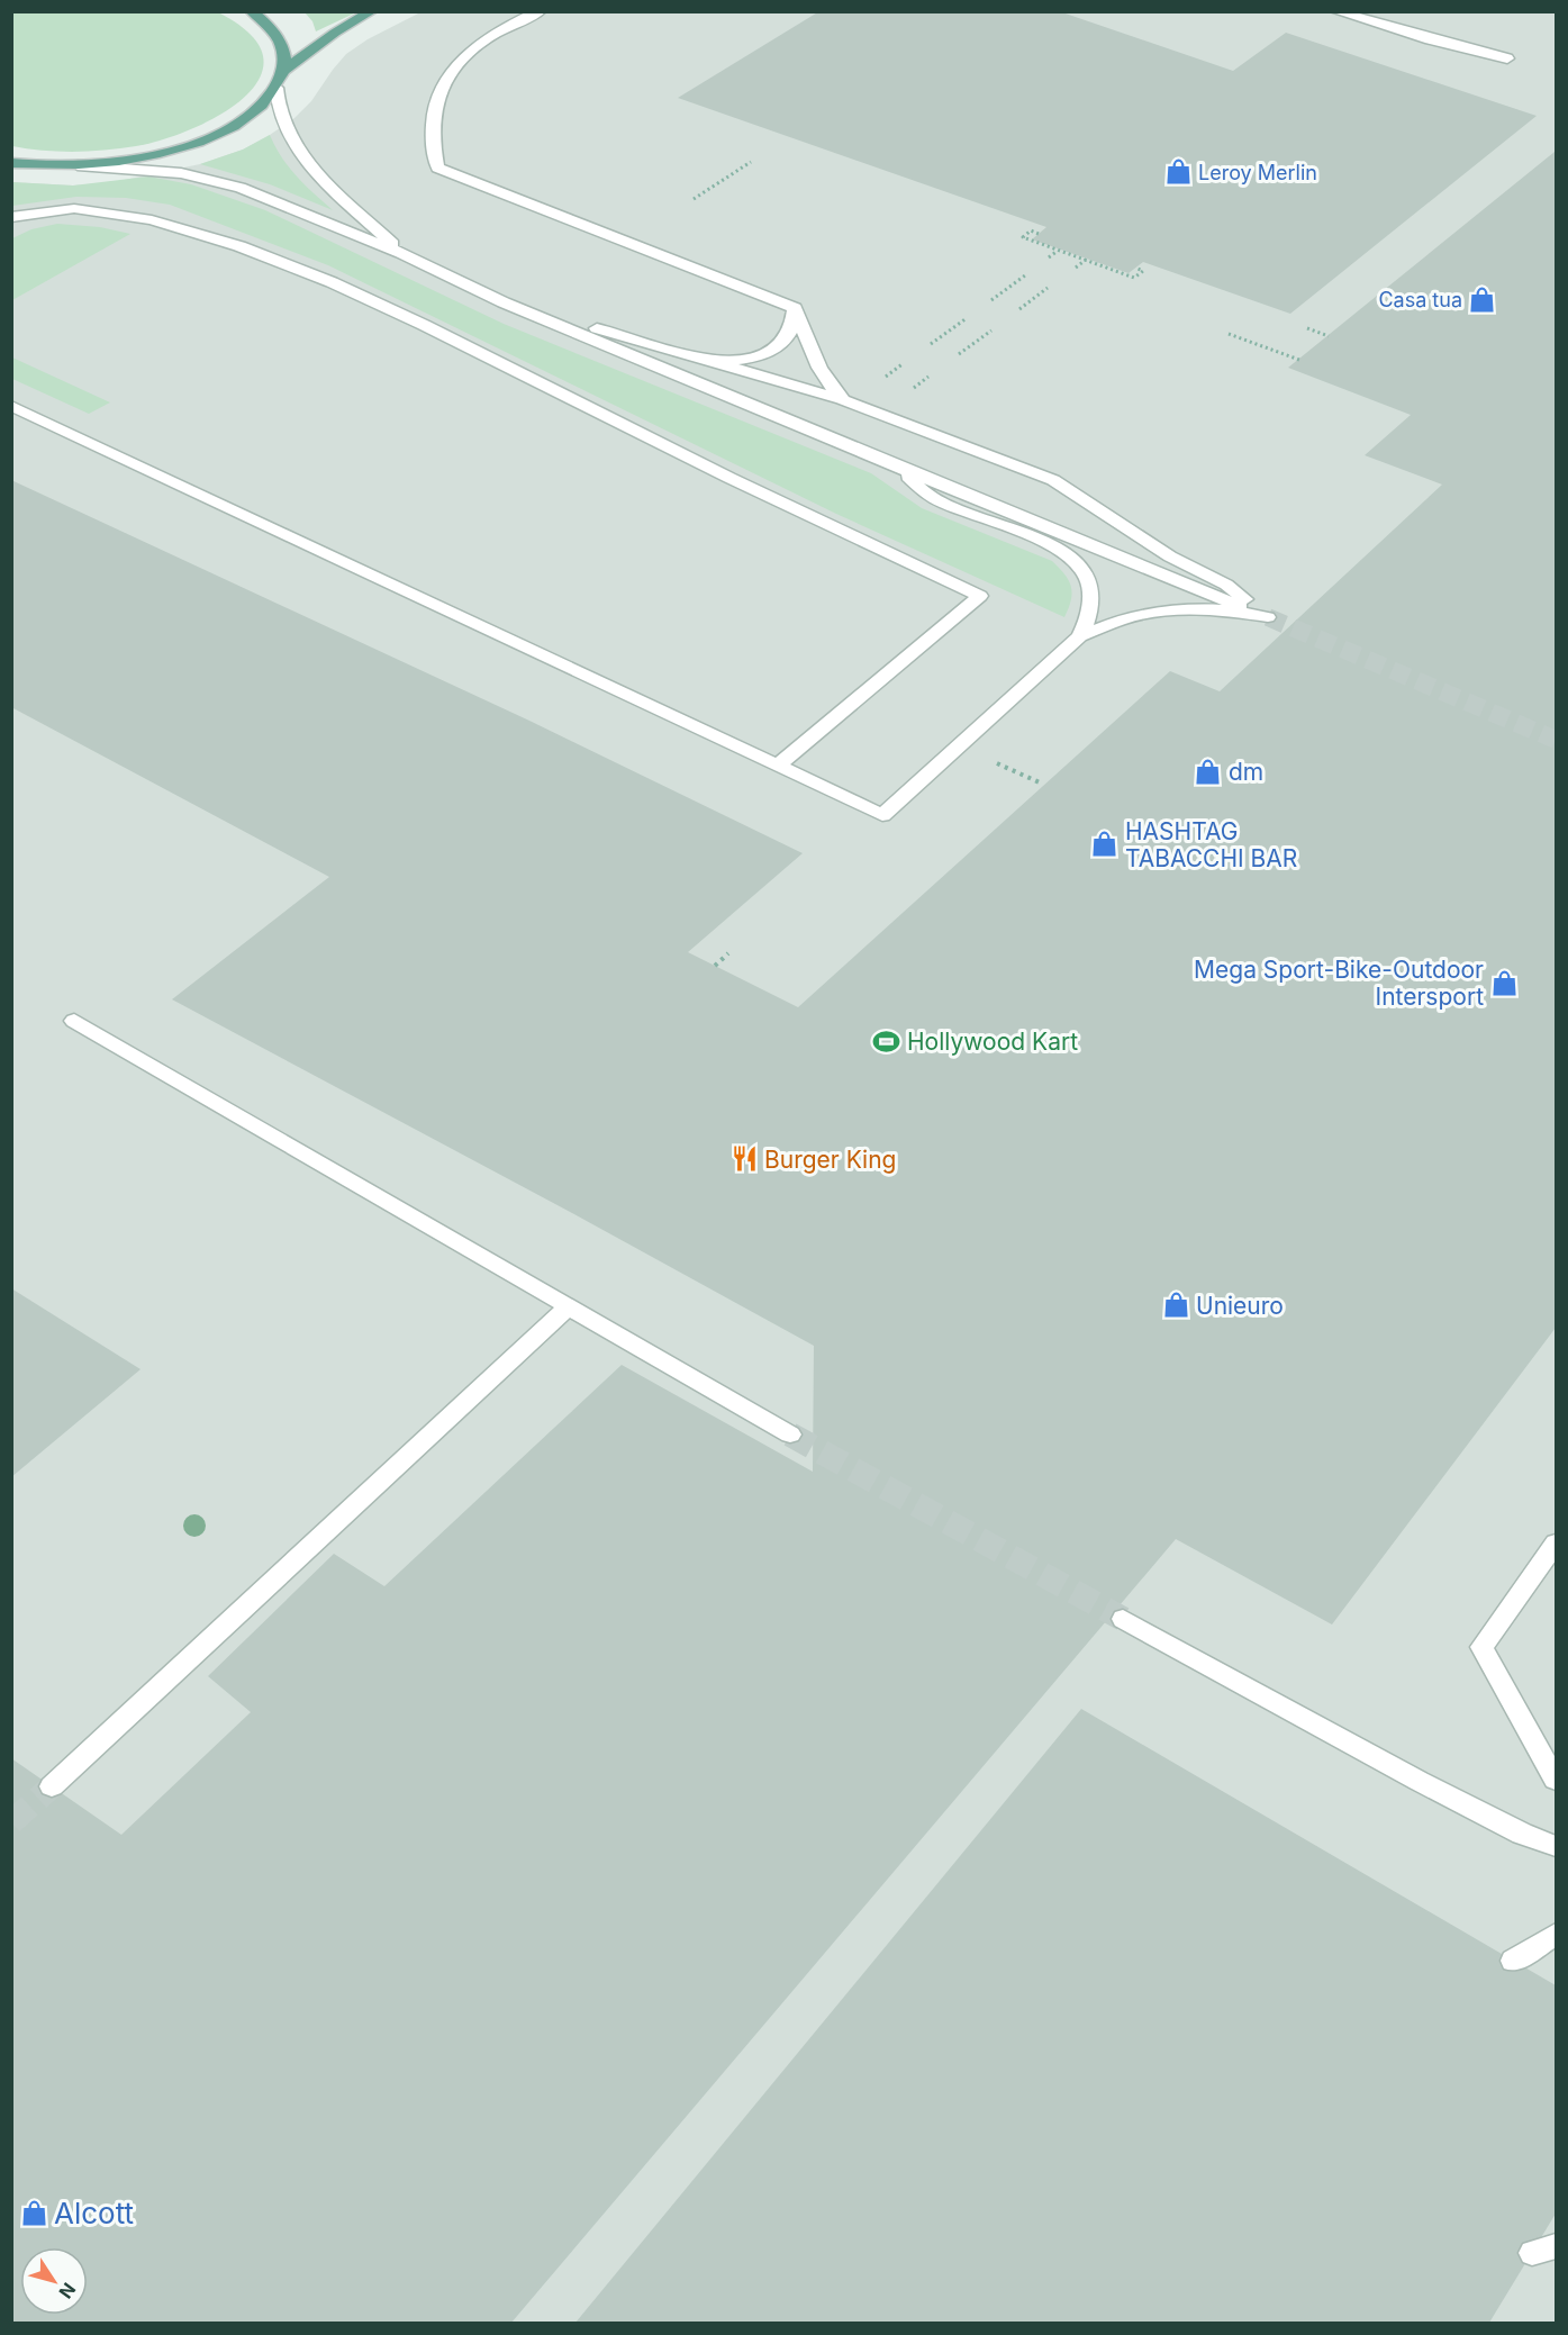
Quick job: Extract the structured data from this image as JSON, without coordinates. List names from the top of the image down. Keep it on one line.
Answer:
{"places":{"shop":["Leroy Merlin","Casa tua","dm","HASHTAG TABACCHI BAR","Mega Sport-Bike-Outdoor Intersport","Unieuro","Alcott"],"sports":["Hollywood Kart"],"restaurant":["Burger King"]},"north":"bottom right"}
